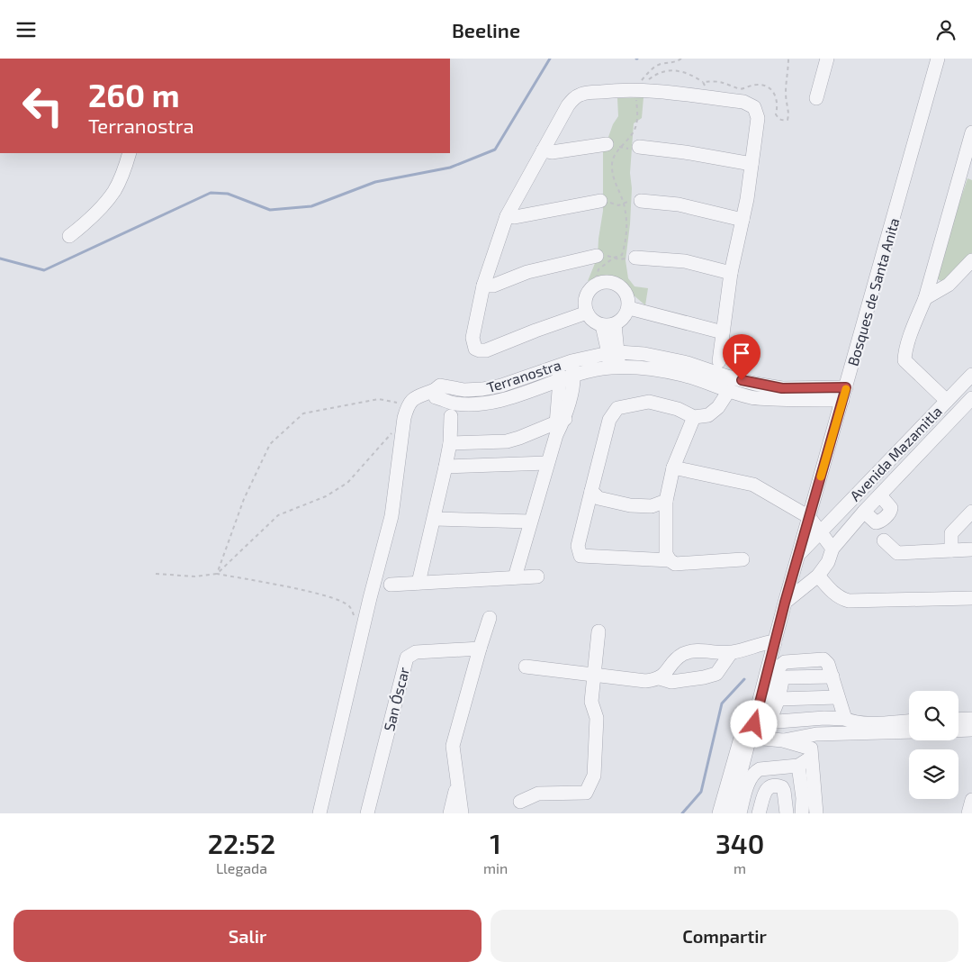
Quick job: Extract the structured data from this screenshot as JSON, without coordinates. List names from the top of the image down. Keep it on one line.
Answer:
{"streets":{"street":["Bosques de Santa Anita","Terranostra","Avenida Mazamitla","San Óscar"]},"crossings":[["Bosques de Santa Anita","Terranostra"],["Bosques de Santa Anita","Avenida Mazamitla"]],"page":{"header":"Beeline","turn":["260 m","Terranostra"],"eta":["22:52","Llegada","1","min","340","m"],"buttons":["Salir","Compartir"]}}
